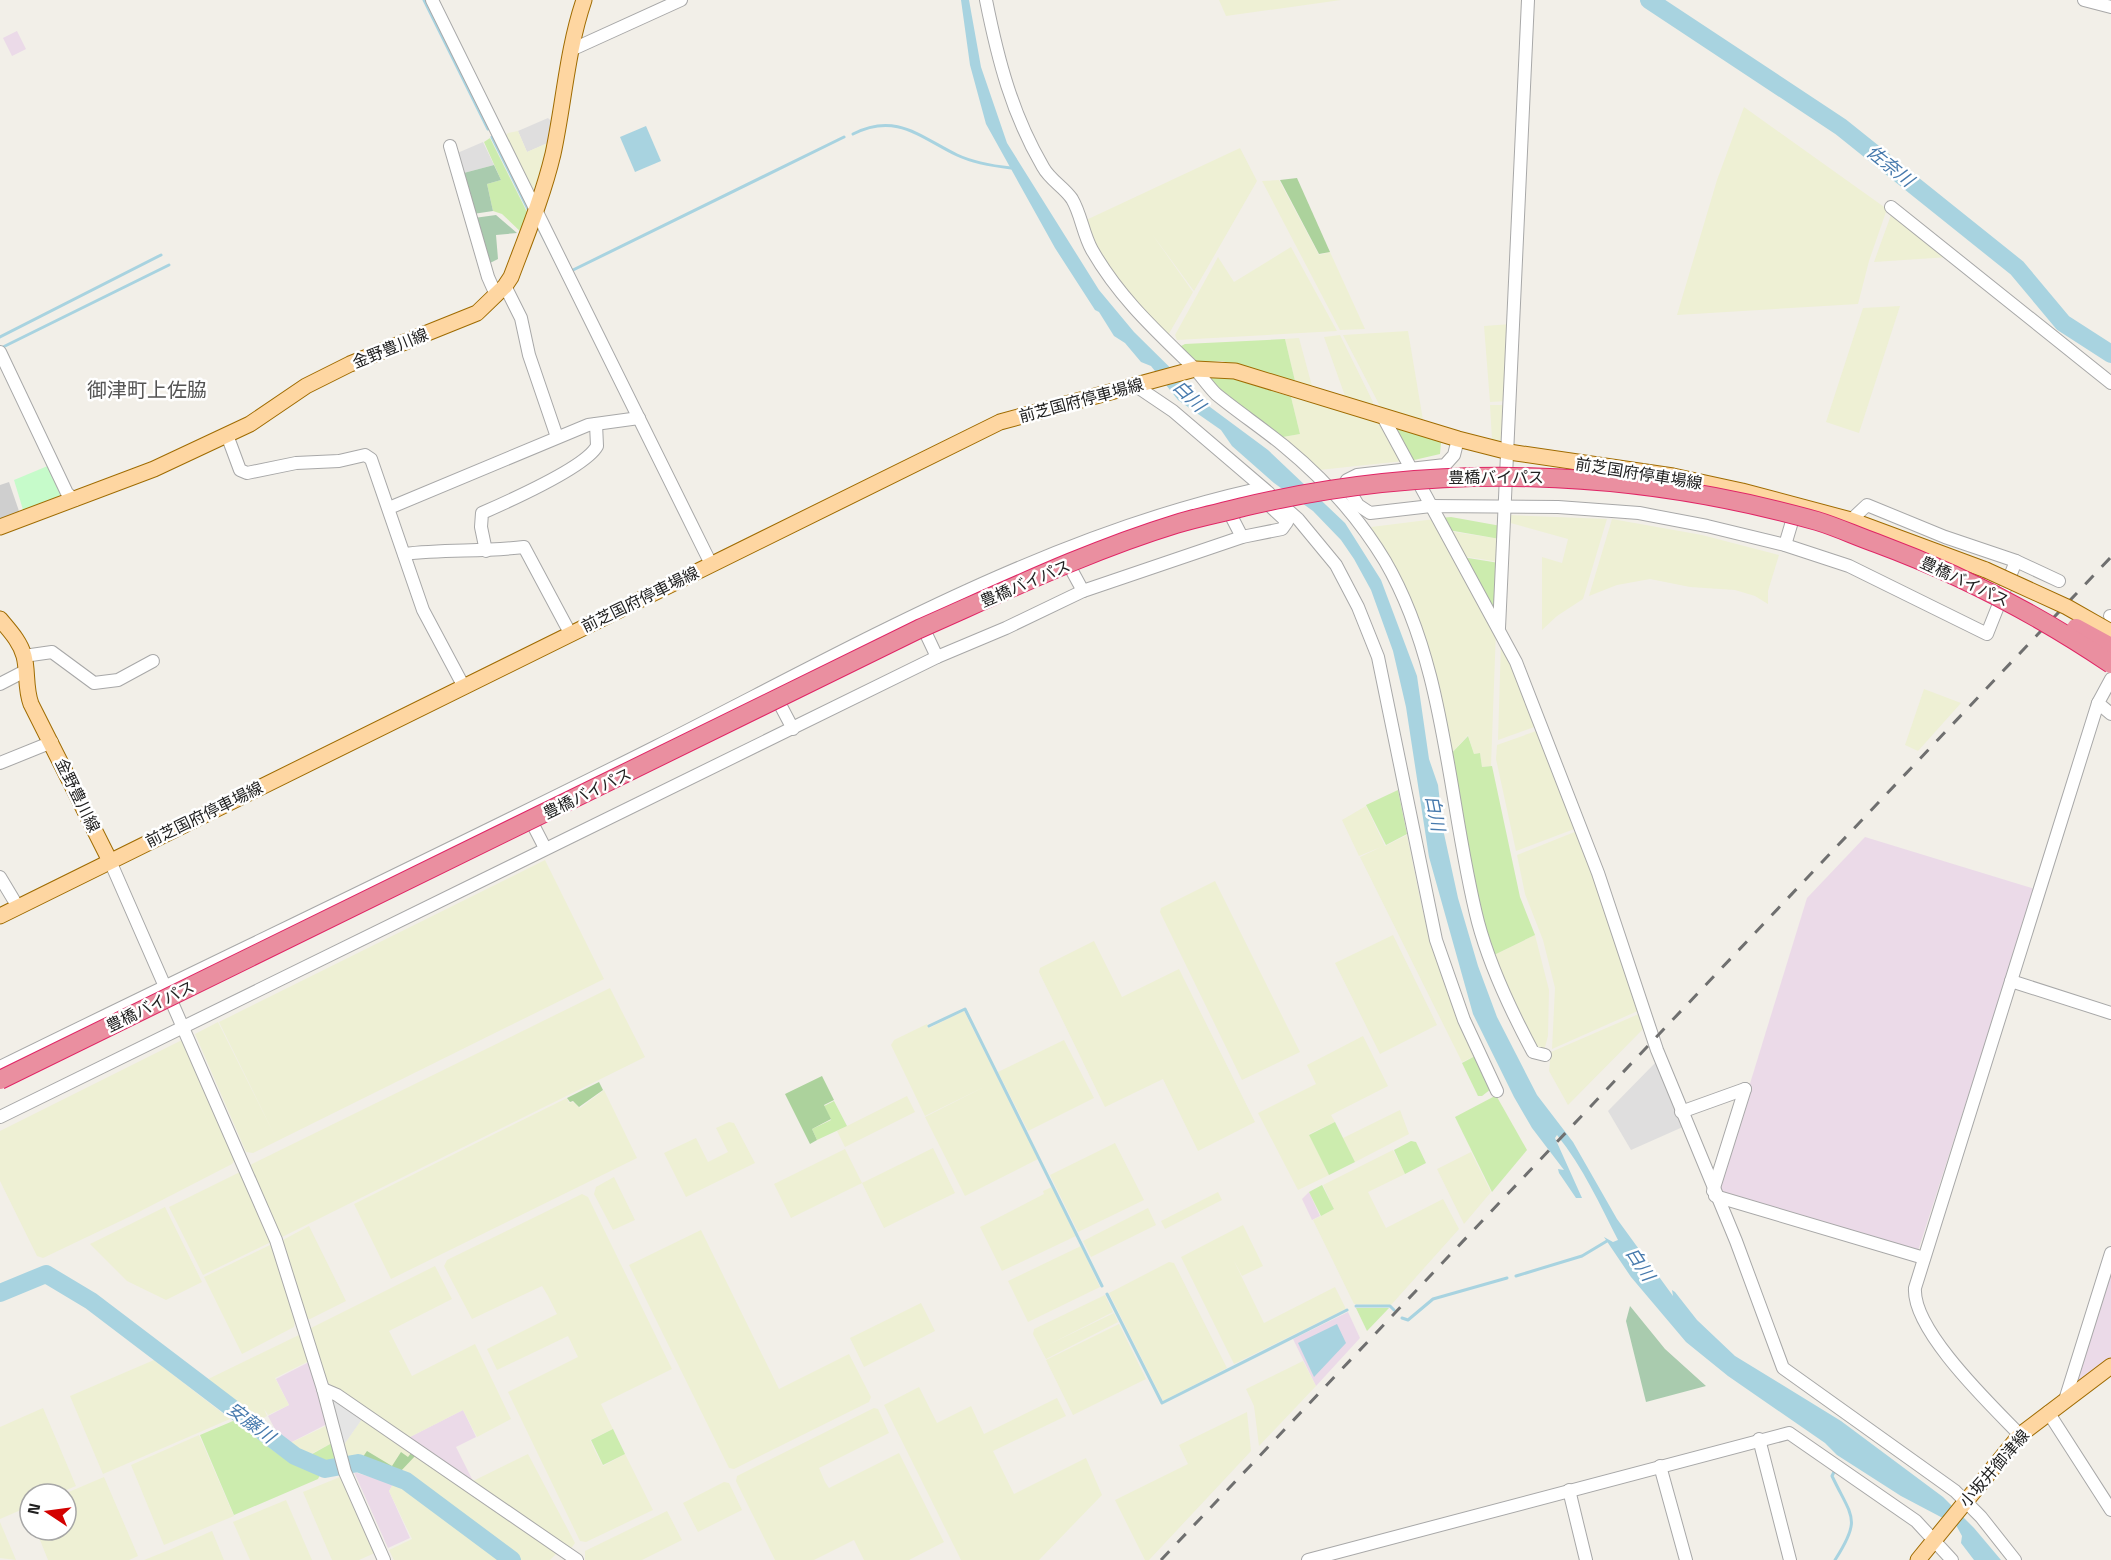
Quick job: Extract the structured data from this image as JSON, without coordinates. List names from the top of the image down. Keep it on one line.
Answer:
{"streets":{"highway":["豊橋バイパス"],"main road":["金野豊川線","前芝国府停車場線","小坂井御津線"]},"crossings":[["金野豊川線","前芝国府停車場線"]],"districts":["御津町上佐脇"],"water":["佐奈川","白川","安藤川"],"north":"left"}
